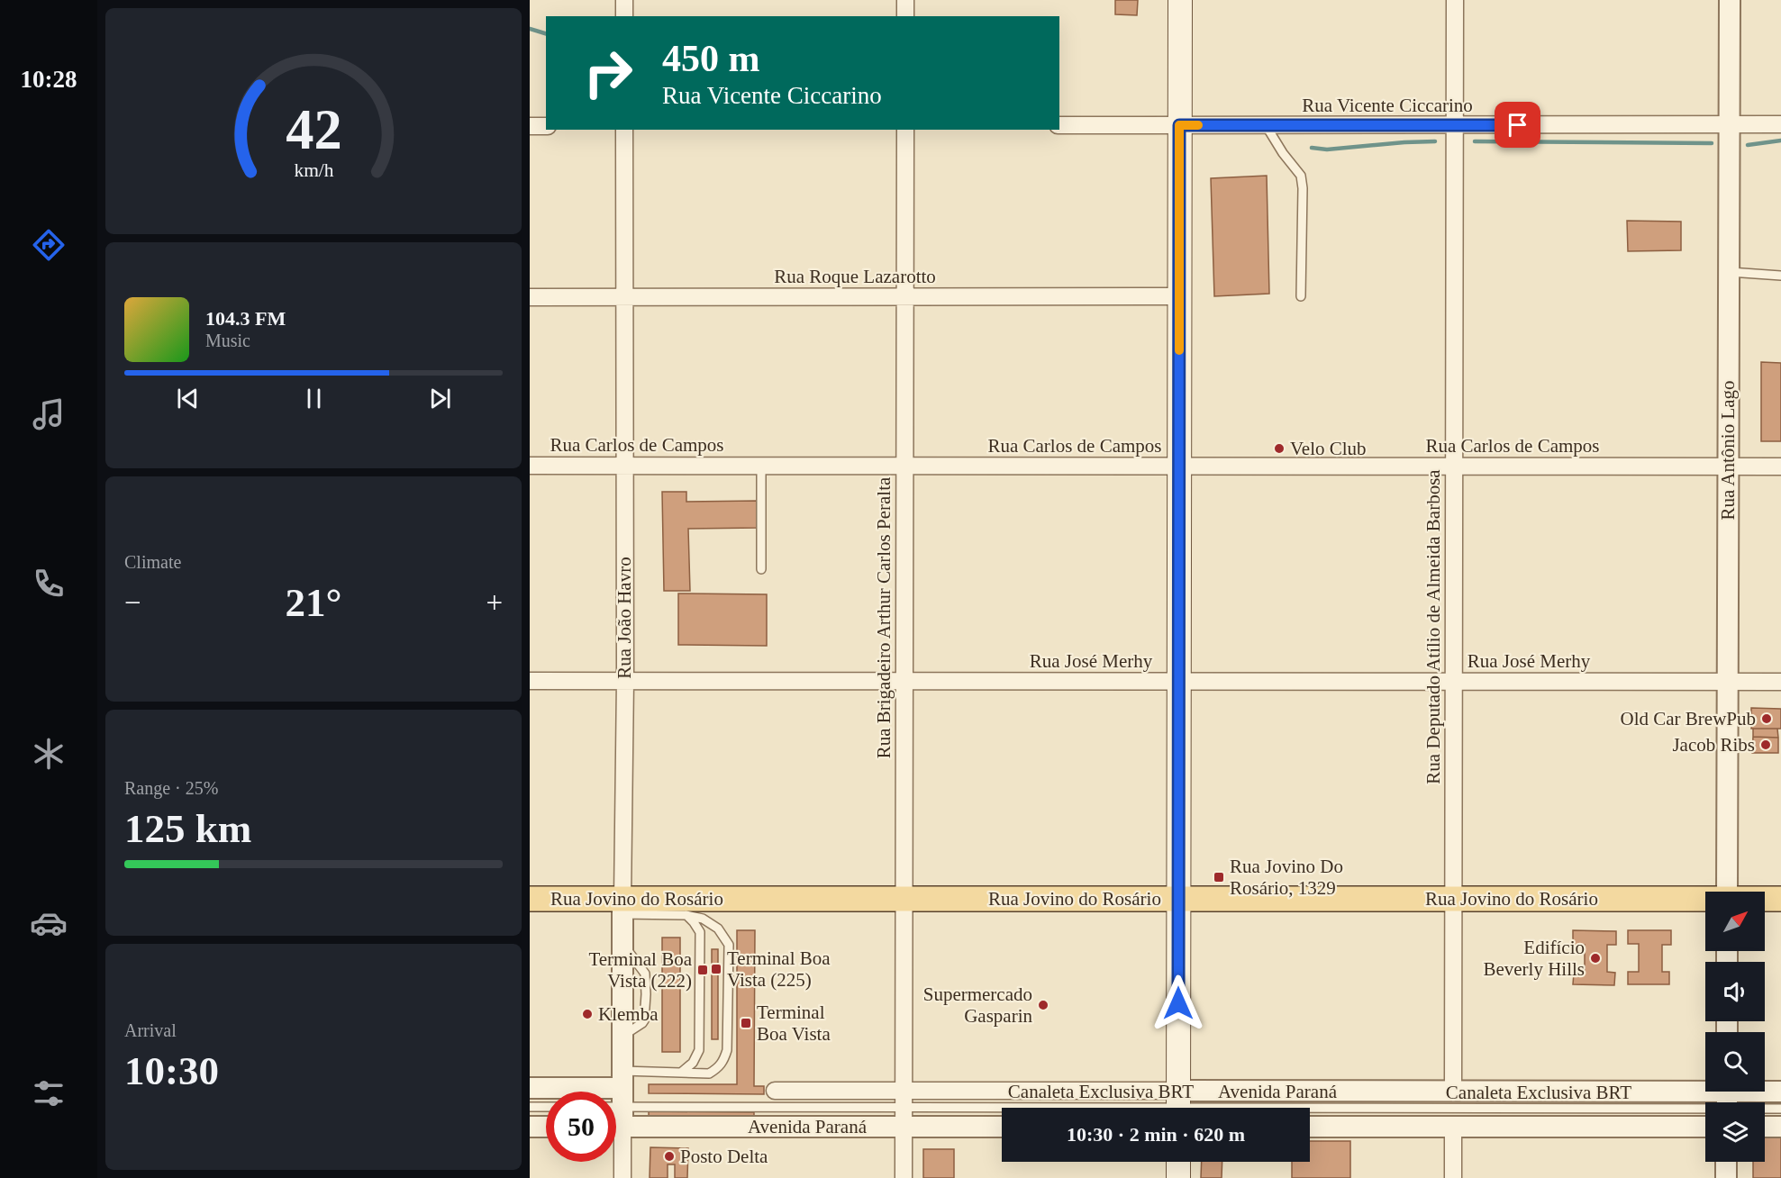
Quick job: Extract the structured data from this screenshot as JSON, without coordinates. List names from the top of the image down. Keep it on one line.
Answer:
{"streets":{"main road":["Rua Jovino do Rosário"],"street":["Rua Vicente Ciccarino","Rua Roque Lazarotto","Rua Carlos de Campos","Rua Antônio Lago","Rua João Havro","Rua Brigadeiro Arthur Carlos Peralta","Rua Deputado Atílio de Almeida Barbosa","Rua José Merhy","Avenida Paraná"],"lane":["Canaleta Exclusiva BRT"]},"crossings":[["Rua Vicente Ciccarino","Rua Antônio Lago"],["Rua Vicente Ciccarino","Rua Deputado Atílio de Almeida Barbosa"],["Rua Roque Lazarotto","Rua João Havro"],["Rua Roque Lazarotto","Rua Brigadeiro Arthur Carlos Peralta"],["Rua Carlos de Campos","Rua Antônio Lago"],["Rua Carlos de Campos","Rua João Havro"],["Rua Carlos de Campos","Rua Brigadeiro Arthur Carlos Peralta"],["Rua Carlos de Campos","Rua Deputado Atílio de Almeida Barbosa"],["Rua Antônio Lago","Rua José Merhy"],["Rua João Havro","Rua José Merhy"],["Rua João Havro","Rua Jovino do Rosário"],["Rua João Havro","Canaleta Exclusiva BRT"],["Rua João Havro","Avenida Paraná"],["Rua Brigadeiro Arthur Carlos Peralta","Rua José Merhy"],["Rua Brigadeiro Arthur Carlos Peralta","Rua Jovino do Rosário"],["Rua Brigadeiro Arthur Carlos Peralta","Canaleta Exclusiva BRT"],["Rua Brigadeiro Arthur Carlos Peralta","Avenida Paraná"],["Rua Deputado Atílio de Almeida Barbosa","Rua José Merhy"],["Rua Deputado Atílio de Almeida Barbosa","Rua Jovino do Rosário"],["Rua Deputado Atílio de Almeida Barbosa","Avenida Paraná"],["Canaleta Exclusiva BRT","Avenida Paraná"]],"places":{"other":["Velo Club","Old Car BrewPub","Jacob Ribs","Edifício Beverly Hills","Supermercado Gasparin","Klemba","Posto Delta"],"transit":["Rua Jovino Do Rosário, 1329","Terminal Boa Vista (225)","Terminal Boa Vista (222)","Terminal Boa Vista"]},"north":"top right","page":{"tabs":"10:28","turn":["450 m","Rua Vicente Ciccarino"],"song":["104.3 FM","Music"],"tile":["Climate",["Range · 25%","125 km"],["Arrival","10:30"]],"heat":["−","21°","+"],"limit":"50","trip":"10:30 · 2 min · 620 m","gauge":["42","km/h"]}}
